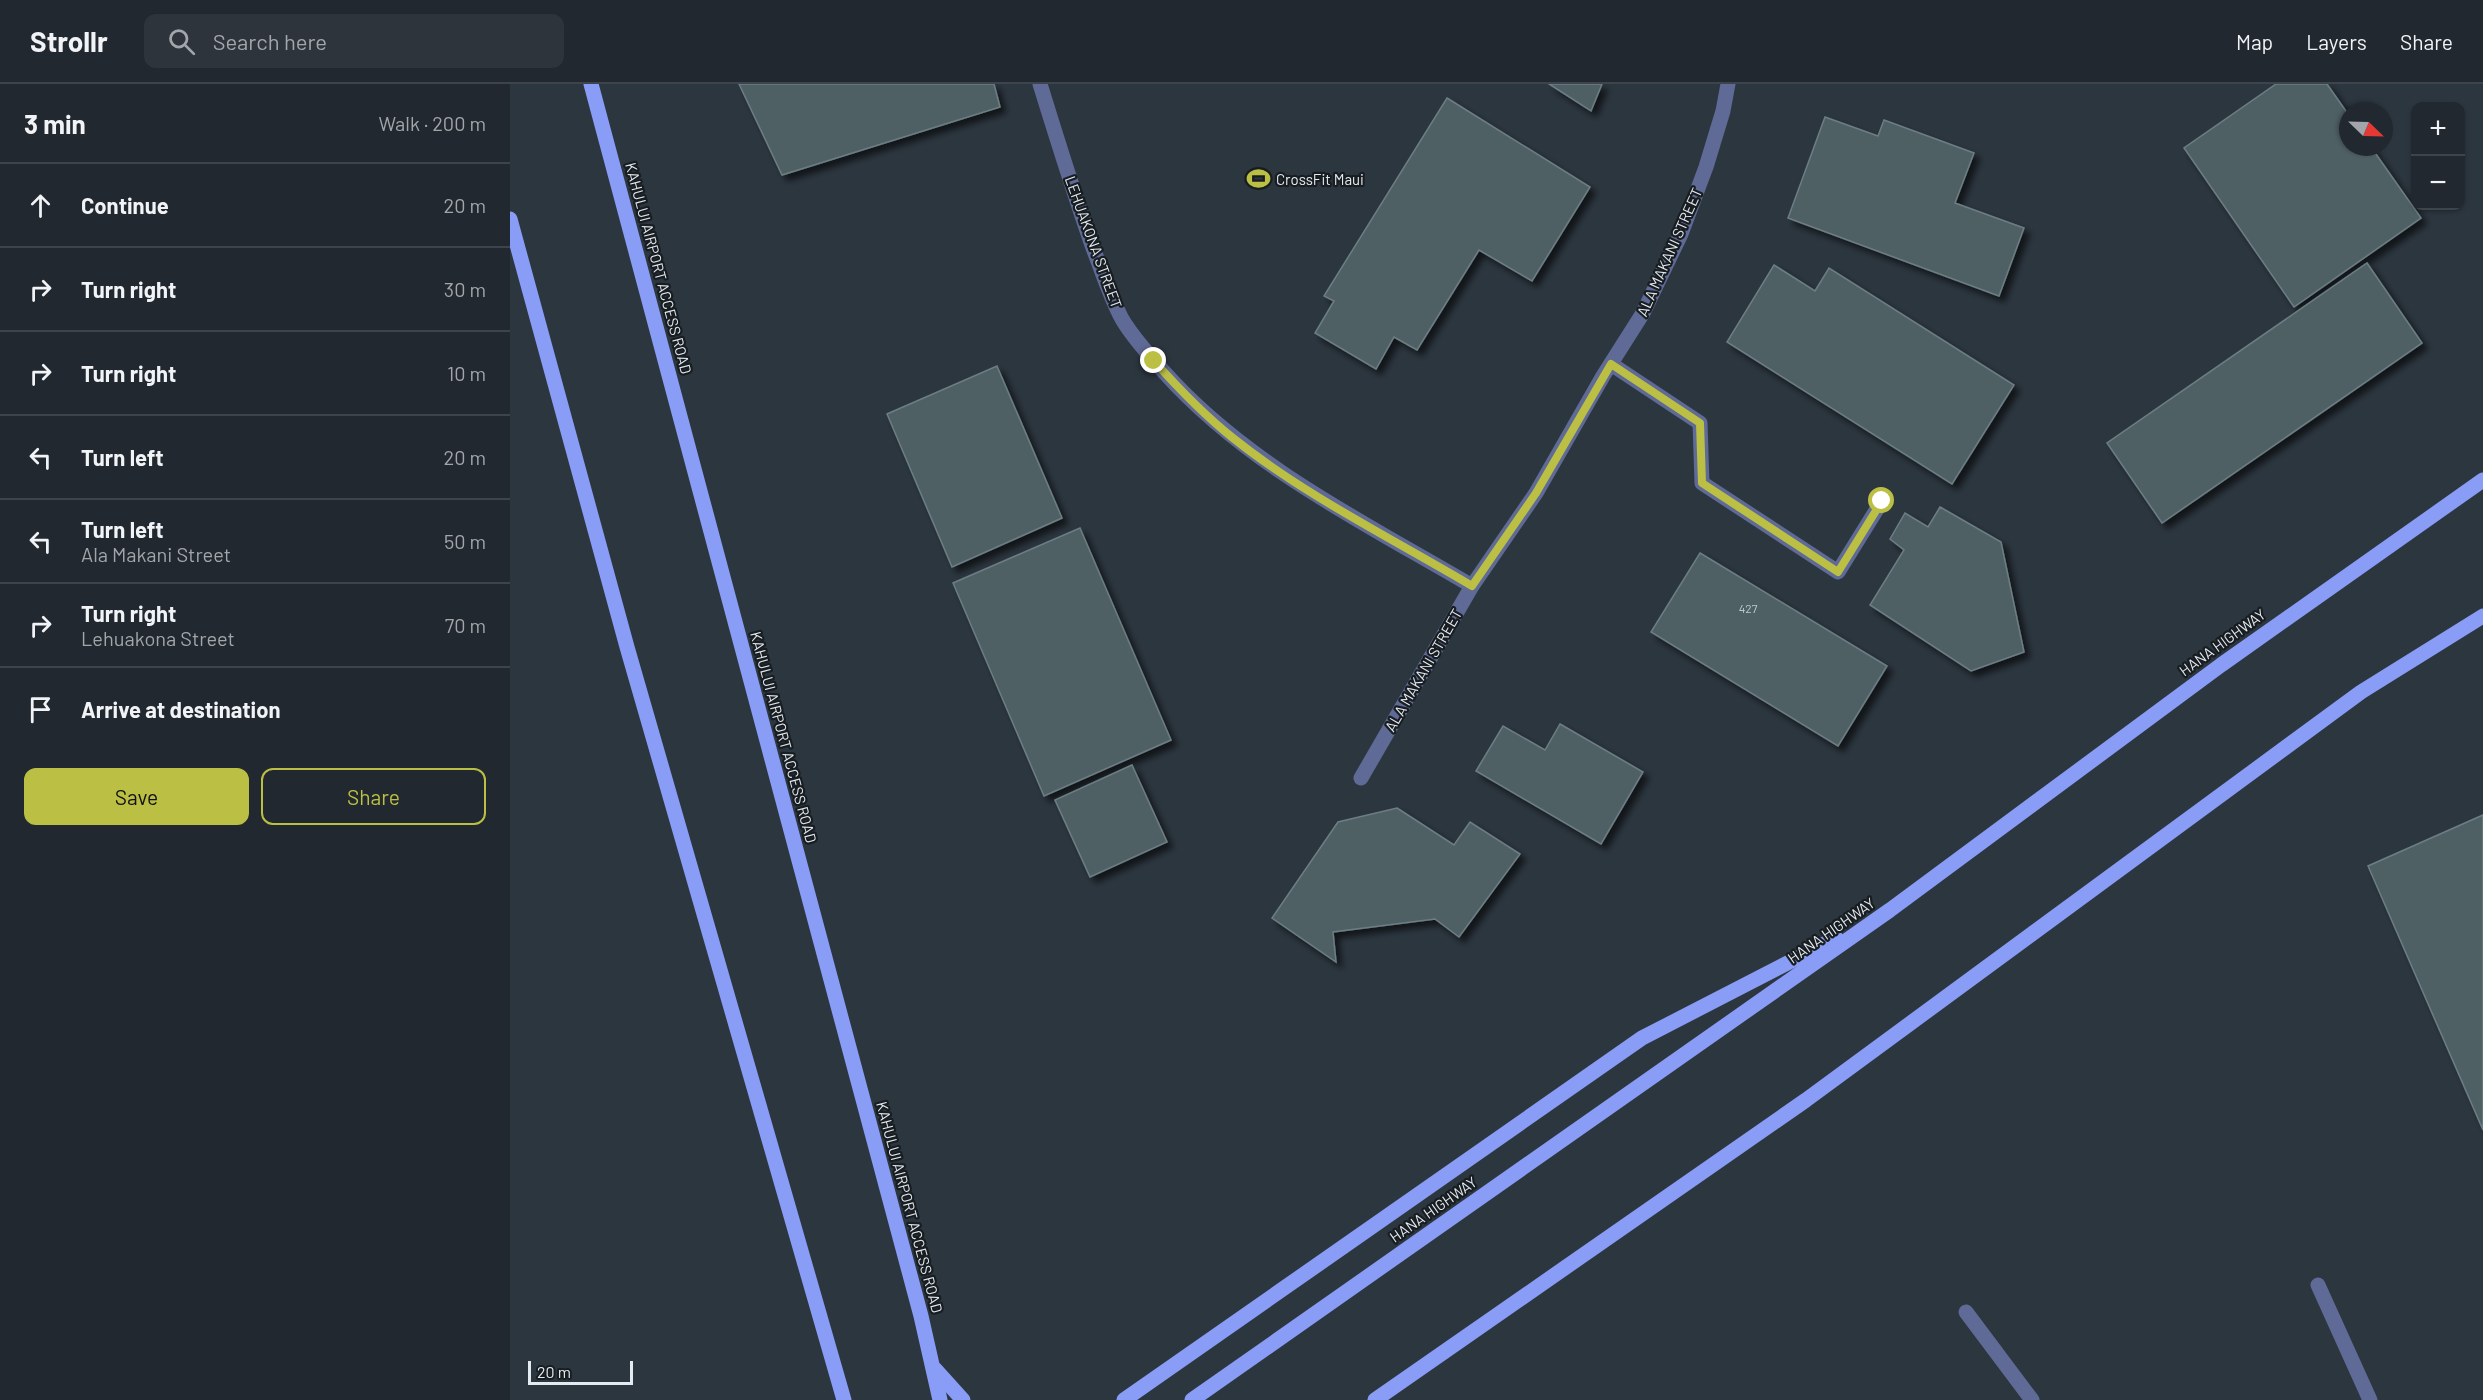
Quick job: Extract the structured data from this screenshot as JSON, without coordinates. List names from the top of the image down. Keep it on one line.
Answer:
{"streets":{"main road":["KAHULUI AIRPORT ACCESS ROAD","HANA HIGHWAY"],"street":["LEHUAKONA STREET","ALA MAKANI STREET"]},"crossings":[["LEHUAKONA STREET","ALA MAKANI STREET"]],"places":{"sports":["CrossFit Maui"]},"house_numbers":["427"],"scale_bar":"20 m","north":"bottom right","page":{"header":"Strollr","search":"Search here","nav":["Map","Layers","Share"],"heading":["3 min","Walk · 200 m"],"map_buttons":["+","−"],"list":[["Continue","20 m"],["Turn right","30 m"],["Turn right","10 m"],["Turn left","20 m"],["Turn left","Ala Makani Street","50 m"],["Turn right","Lehuakona Street","70 m"],"Arrive at destination"],"buttons":["Save","Share"],"scale":"20 m"}}
